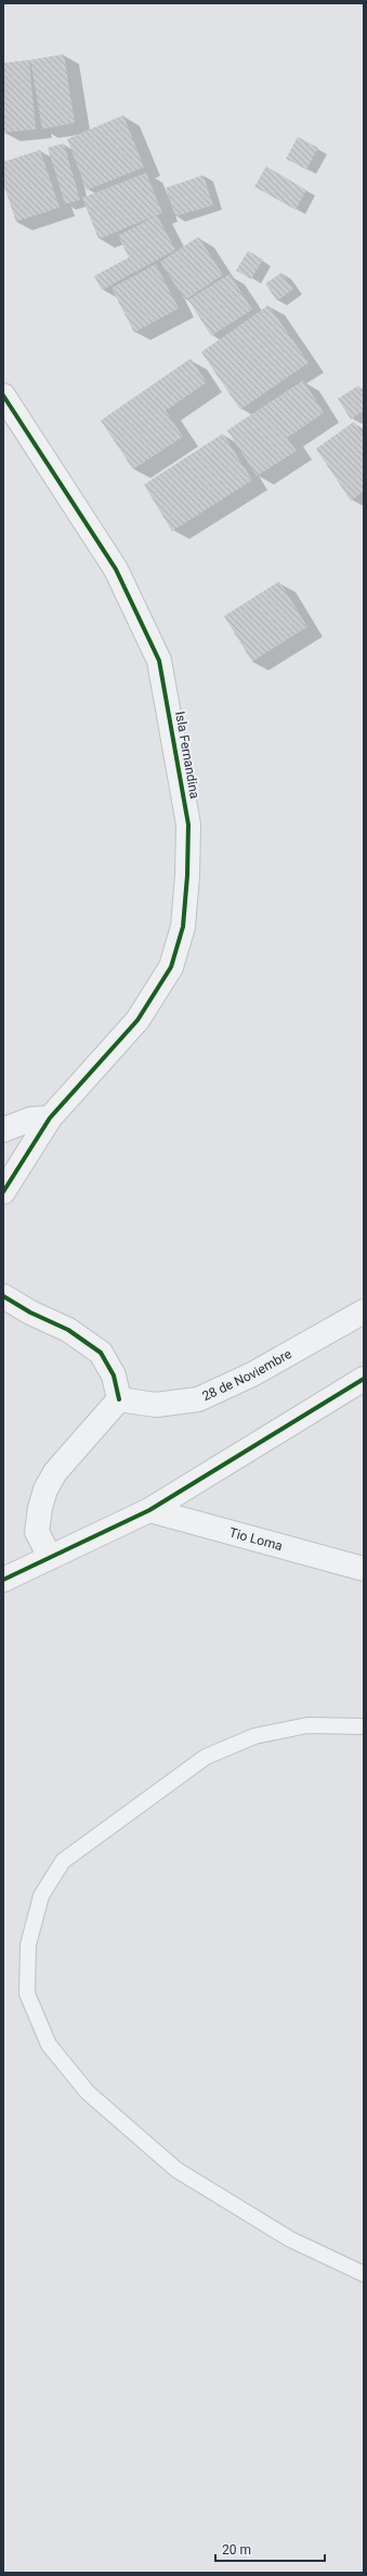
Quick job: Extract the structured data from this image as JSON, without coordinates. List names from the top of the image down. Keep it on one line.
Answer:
{"streets":{"street":["Isla Fernandina","28 de Noviembre","Tio Loma"]},"scale_bar":"20 m"}
